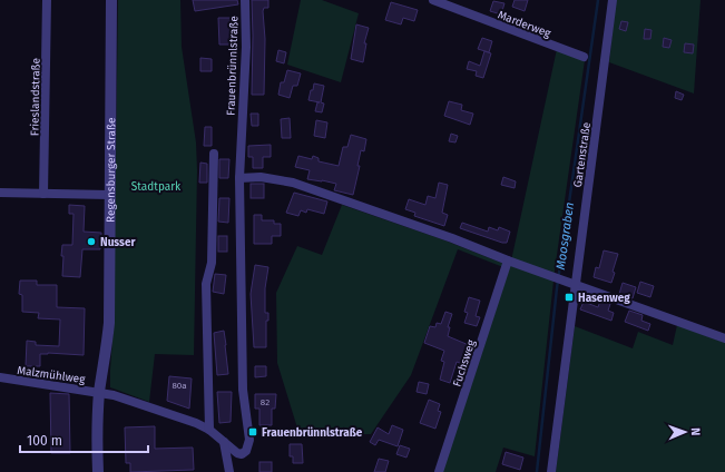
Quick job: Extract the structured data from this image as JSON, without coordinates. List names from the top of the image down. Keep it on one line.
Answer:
{"streets":{"street":["Marderweg","Frauenbrünnlstraße","Frieslandstraße","Gartenstraße","Regensburger Straße","Fuchsweg","Malzmühlweg"]},"crossings":[["Frauenbrünnlstraße","Regensburger Straße"],["Frauenbrünnlstraße","Malzmühlweg"],["Regensburger Straße","Malzmühlweg"]],"water":["Moosgraben"],"parks":["Stadtpark"],"places":{"other":["Nusser"],"transit":["Hasenweg","Frauenbrünnlstraße"]},"house_numbers":["80a","82"],"scale_bar":"100 m","north":"right"}
